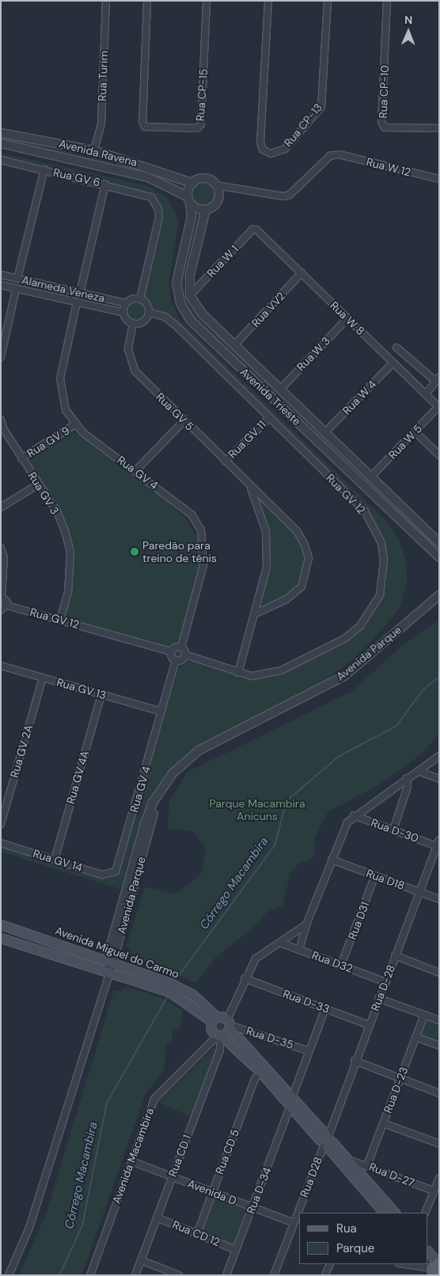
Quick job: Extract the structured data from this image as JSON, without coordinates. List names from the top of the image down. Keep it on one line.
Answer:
{"streets":{"main road":["Avenida Miguel do Carmo"],"street":["Rua Turim","Rua CP-10","Rua CP-15","Rua CP-13","Avenida Ravena","Rua W 12","Rua GV 6","Rua W 1","Alameda Veneza","Rua VV2","Rua W 8","Rua W 3","Avenida Trieste","Rua W 4","Rua GV 5","Rua GV 11","Rua GV 9","Rua W 5","Rua GV 4","Rua GV 3","Rua GV 12","Avenida Parque","Rua GV 13","Rua GV 2A","Rua GV 4A","Rua D-30","Rua GV 14","Rua D18","Rua D31","Rua D32","Rua D-28","Rua D-33","Rua D-35","Rua D-23","Rua CD 5","Avenida Macambira","Rua CD 1","Rua D-27","Rua D28","Rua D-34","Avenida D","Rua CD 12"]},"crossings":[["Rua Turim","Avenida Ravena"],["Avenida Ravena","Rua W 12"],["Avenida Ravena","Avenida Trieste"],["Rua W 12","Avenida Trieste"],["Rua GV 6","Alameda Veneza"],["Rua GV 6","Rua GV 5"],["Rua GV 6","Rua GV 12"],["Rua W 1","Rua W 8"],["Rua W 1","Avenida Trieste"],["Alameda Veneza","Rua GV 5"],["Alameda Veneza","Rua GV 4"],["Alameda Veneza","Rua GV 12"],["Rua VV2","Rua W 8"],["Rua VV2","Avenida Trieste"],["Rua W 8","Rua W 3"],["Rua W 8","Rua W 4"],["Rua W 8","Rua W 5"],["Rua W 3","Avenida Trieste"],["Avenida Trieste","Rua W 4"],["Avenida Trieste","Rua W 5"],["Rua GV 5","Rua GV 11"],["Rua GV 5","Rua GV 12"],["Rua GV 11","Rua GV 12"],["Rua GV 9","Rua GV 4"],["Rua GV 9","Rua GV 3"],["Rua GV 4","Rua GV 13"],["Rua GV 4","Rua GV 14"],["Rua GV 3","Rua GV 12"],["Avenida Parque","Avenida Miguel do Carmo"],["Rua GV 13","Rua GV 2A"],["Rua GV 13","Rua GV 4A"],["Rua GV 4A","Rua GV 14"],["Rua D-30","Rua D-28"],["Rua D18","Rua D31"],["Rua D18","Rua D-28"],["Rua D31","Rua D32"],["Rua D32","Rua D-28"],["Rua D-28","Rua D-33"],["Rua D-28","Rua D28"],["Rua D-23","Rua D-27"],["Rua CD 5","Avenida D"],["Rua CD 5","Rua CD 12"],["Avenida Macambira","Rua CD 1"],["Avenida Macambira","Avenida D"],["Rua CD 1","Avenida D"],["Rua CD 1","Rua CD 12"],["Rua D28","Avenida D"],["Rua D-34","Avenida D"],["Rua D-34","Rua CD 12"]],"water":["Córrego Macambira"],"parks":["Parque Macambira Anicuns"],"places":["Paredão para treino de tênis"],"legend":["Rua","Parque"],"north":"top"}
